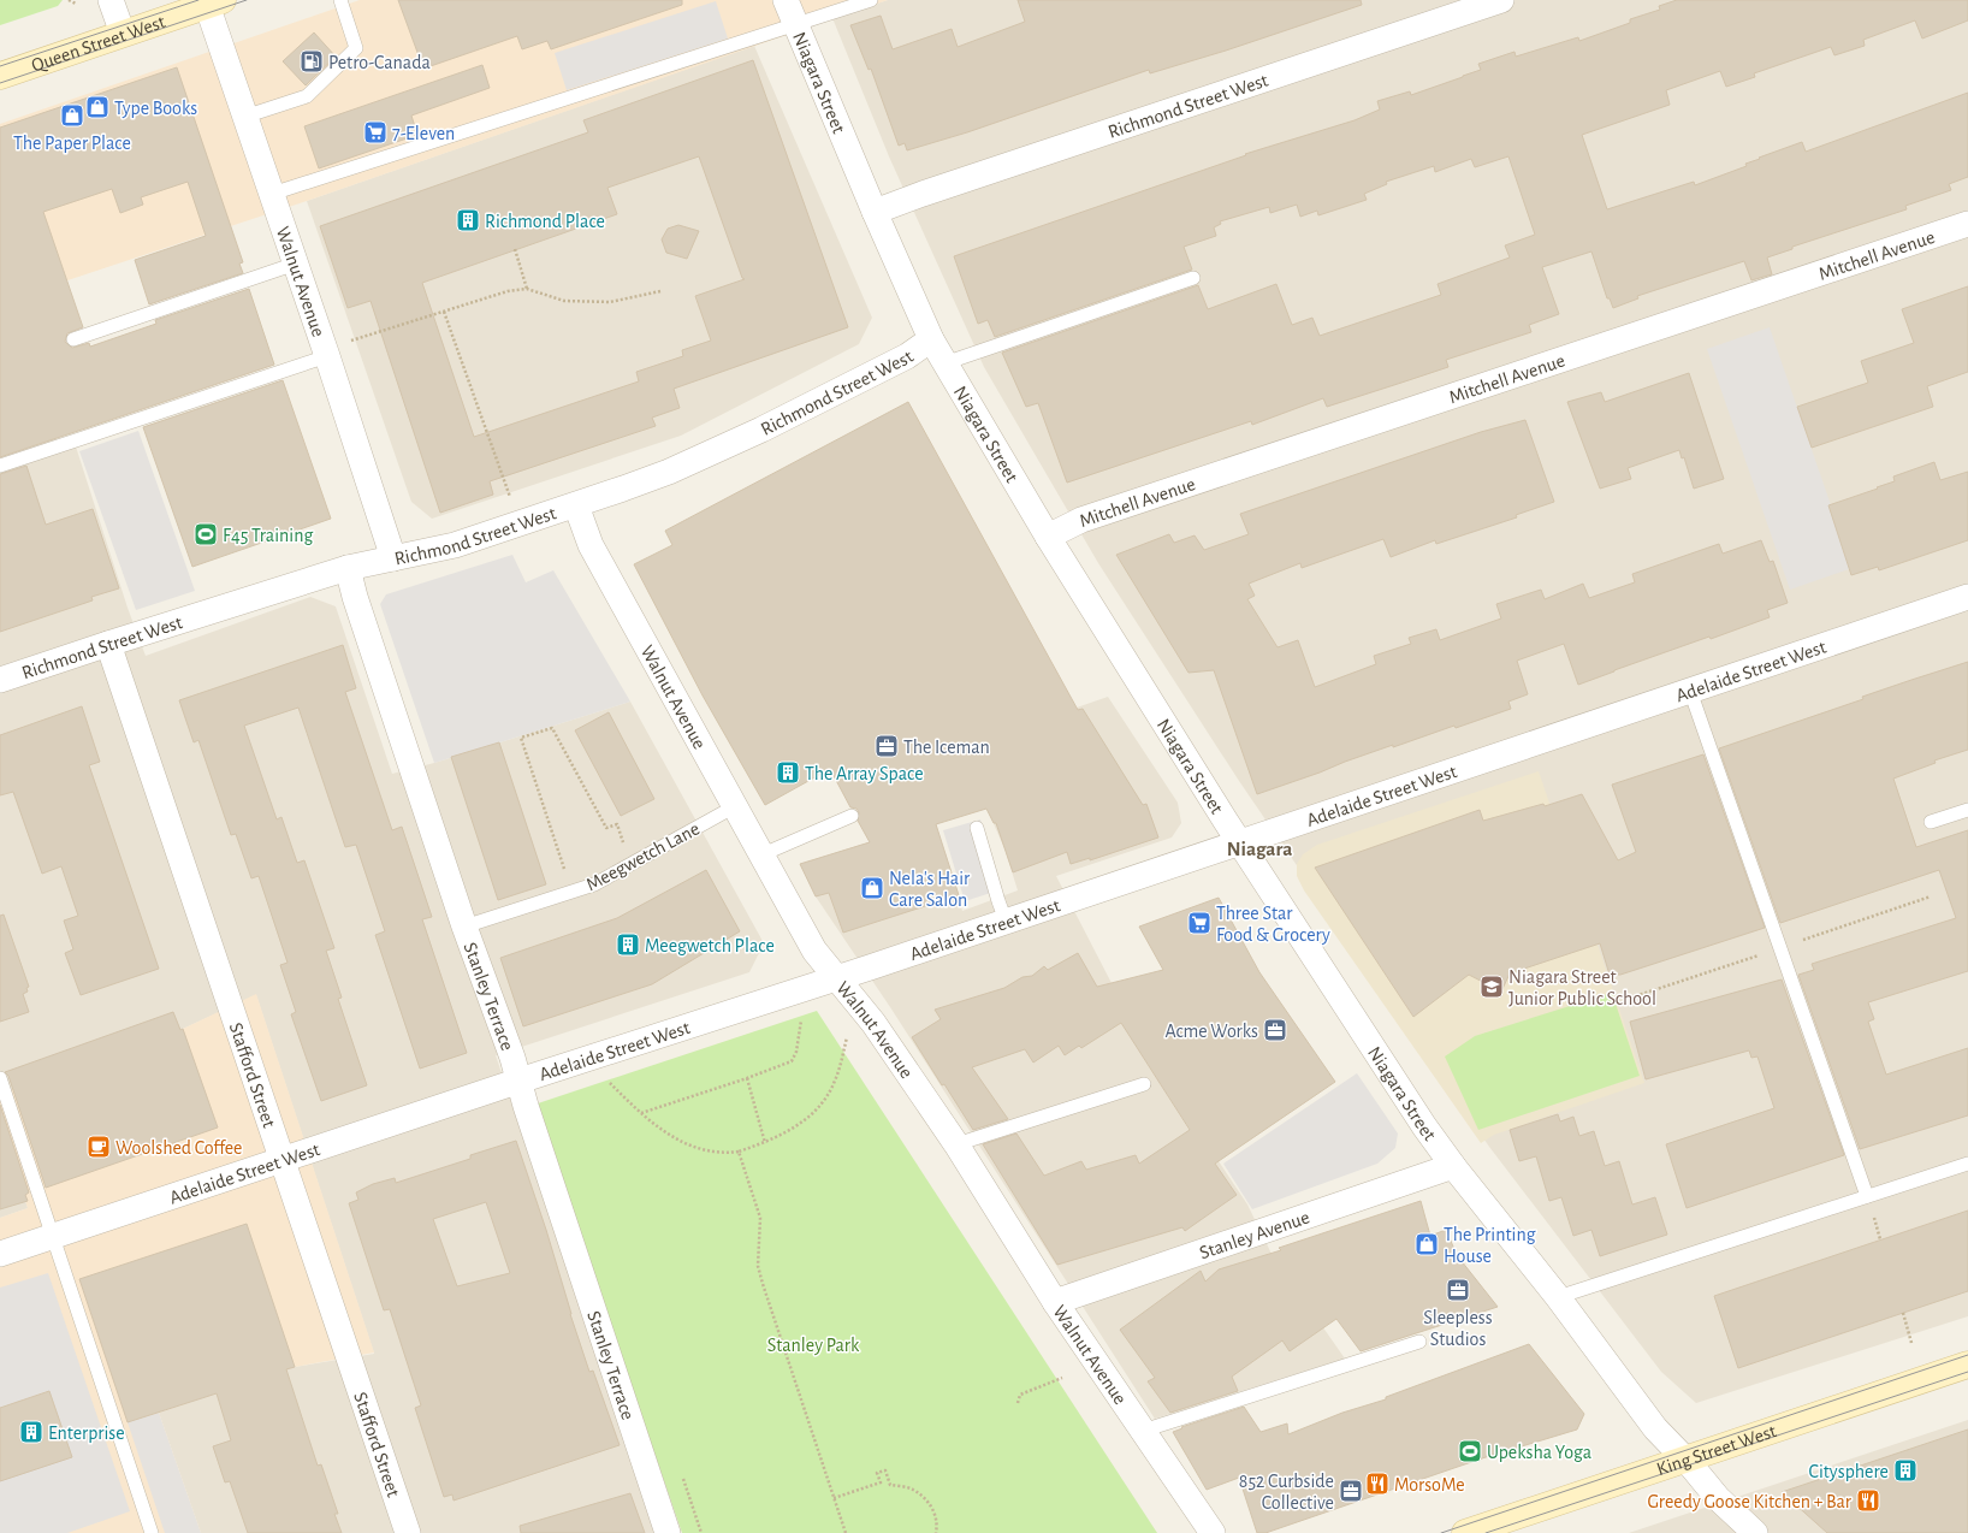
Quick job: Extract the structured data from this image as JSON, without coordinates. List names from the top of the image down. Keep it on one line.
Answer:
{"streets":{"main road":["Queen Street West","King Street West"],"street":["Niagara Street","Richmond Street West","Mitchell Avenue","Walnut Avenue","Adelaide Street West","Stanley Terrace","Stafford Street","Stanley Avenue"],"lane":["Meegwetch Lane"]},"crossings":[["Queen Street West","Walnut Avenue"],["Niagara Street","Richmond Street West"],["Niagara Street","Mitchell Avenue"],["Niagara Street","Adelaide Street West"],["Niagara Street","Stanley Avenue"],["Niagara Street","King Street West"],["Richmond Street West","Walnut Avenue"],["Richmond Street West","Stanley Terrace"],["Richmond Street West","Stafford Street"],["Walnut Avenue","Adelaide Street West"],["Walnut Avenue","Meegwetch Lane"],["Walnut Avenue","Stanley Avenue"],["Adelaide Street West","Stanley Terrace"],["Adelaide Street West","Stafford Street"],["Meegwetch Lane","Stanley Terrace"]],"districts":["Niagara"],"parks":["Stanley Park"],"places":{"fuel station":["Petro-Canada"],"shop":["Type Books","The Paper Place","Nela's Hair Care Salon","The Printing House"],"supermarket":["7-Eleven","Three Star Food & Grocery"],"building":["Richmond Place","The Array Space","Meegwetch Place","Enterprise","Citysphere"],"sports":["F45 Training","Upeksha Yoga"],"office":["The Iceman","Acme Works","Sleepless Studios","852 Curbside Collective"],"school or university":["Niagara Street Junior Public School"],"cafe":["Woolshed Coffee"],"restaurant":["MorsoMe","Greedy Goose Kitchen + Bar"]}}
